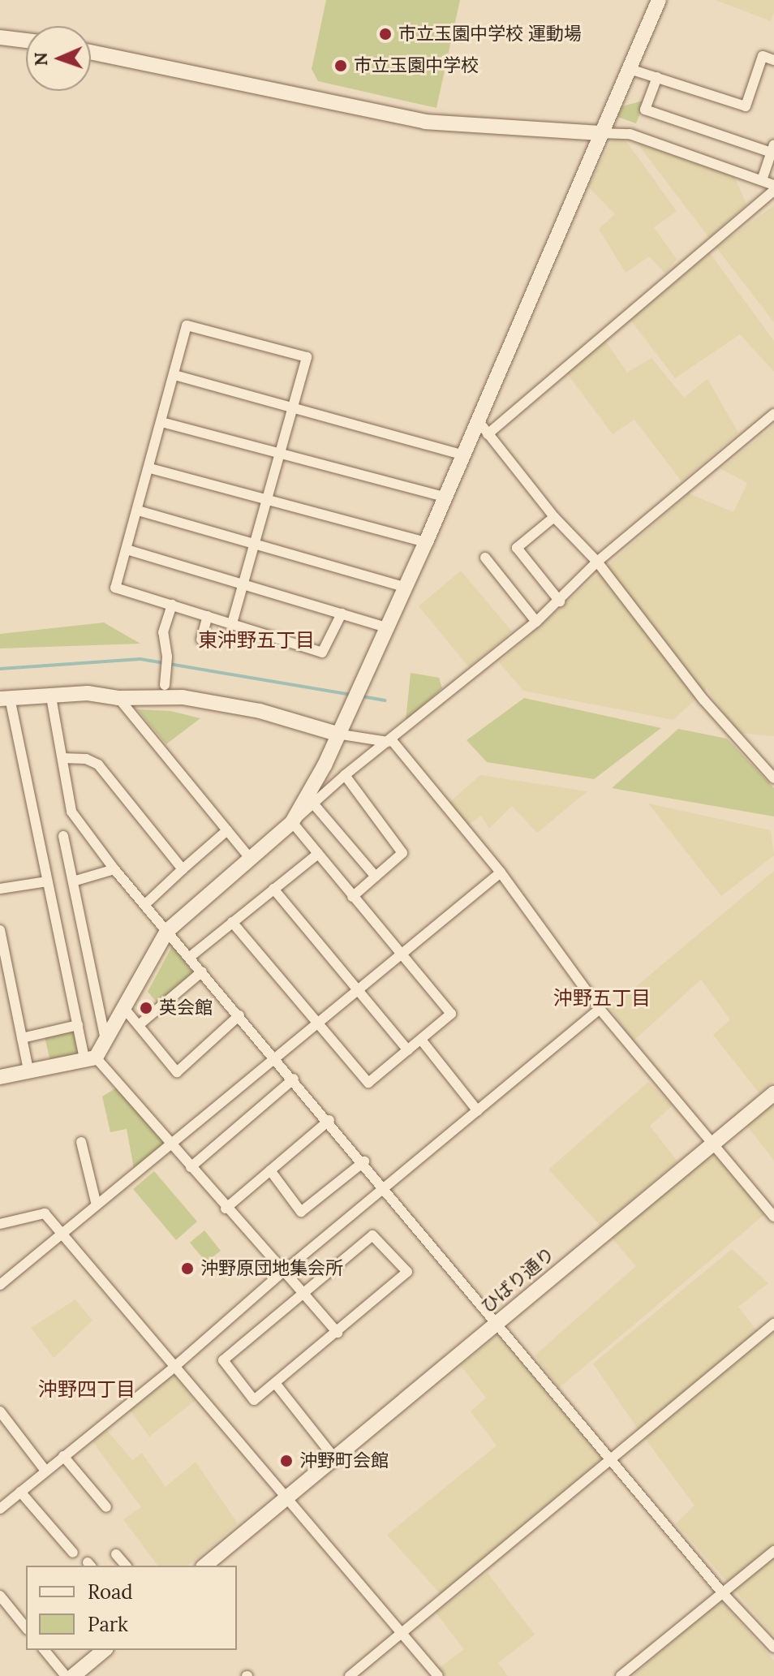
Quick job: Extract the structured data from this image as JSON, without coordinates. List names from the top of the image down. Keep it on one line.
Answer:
{"streets":{"street":["ひばり通り"]},"districts":["東沖野五丁目","沖野五丁目","沖野四丁目"],"places":["市立玉園中学校 運動場","市立玉園中学校","英会館","沖野原団地集会所","沖野町会館"],"legend":["Road","Park"],"north":"left"}
